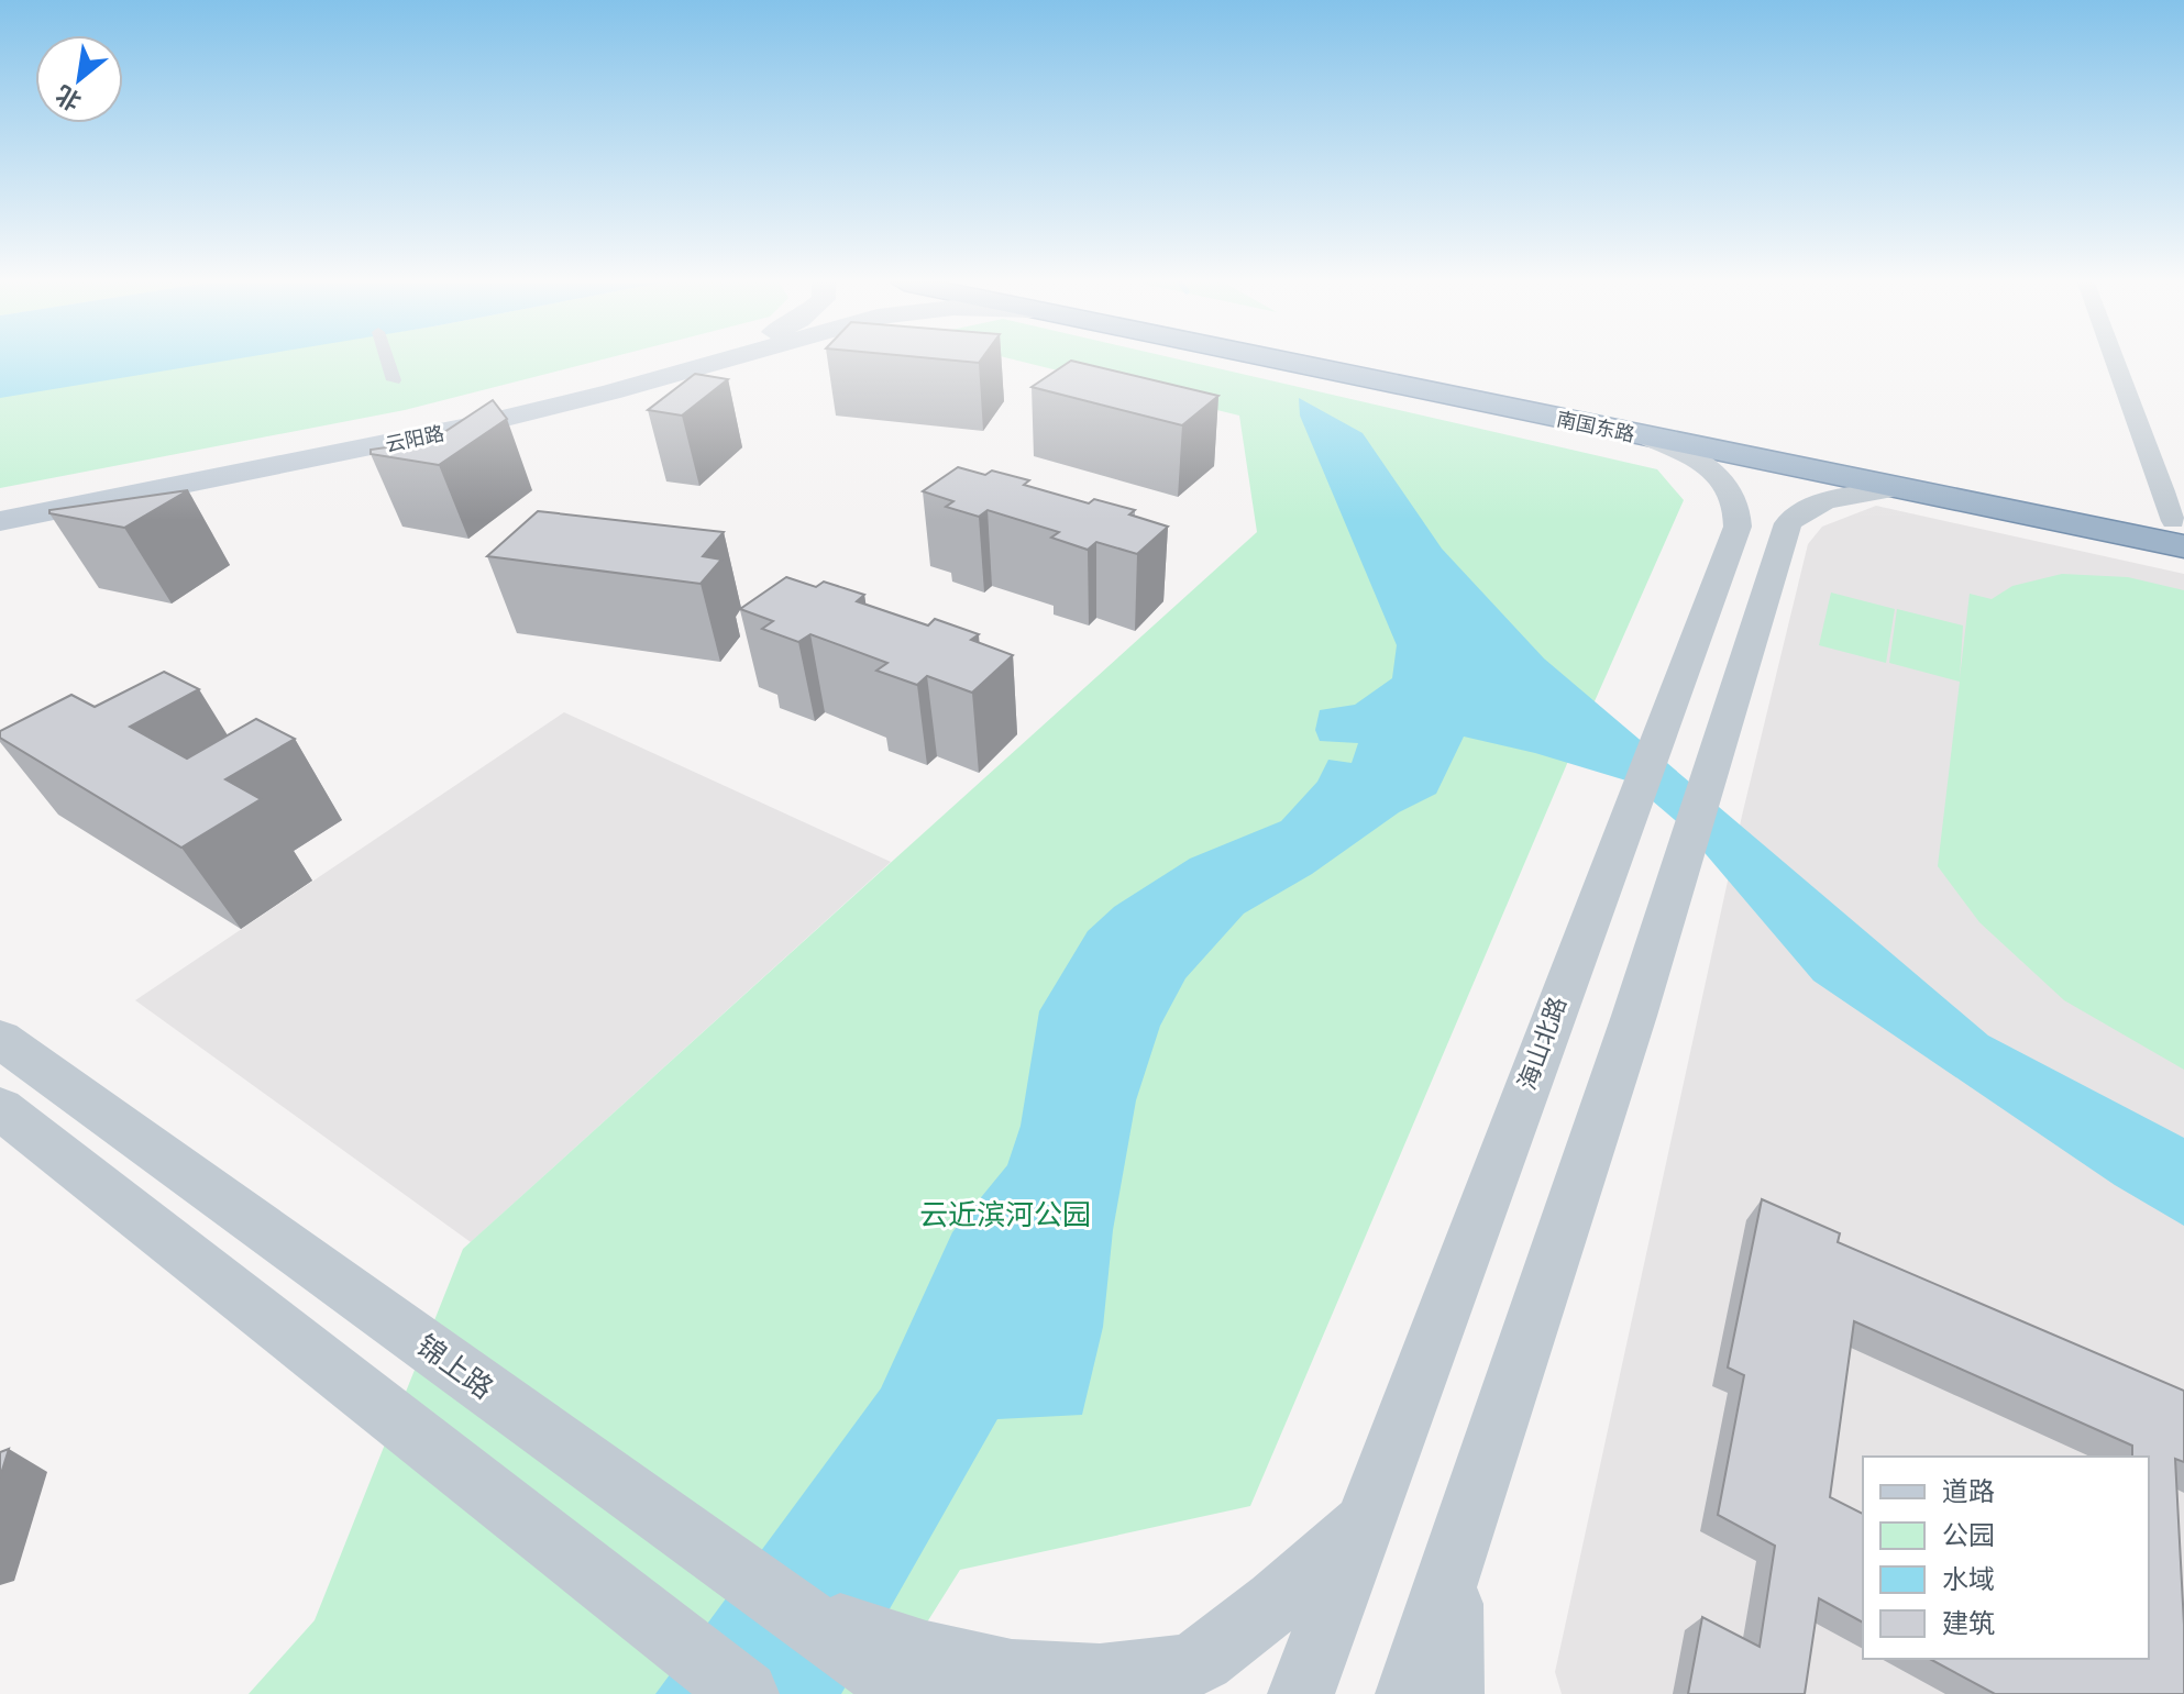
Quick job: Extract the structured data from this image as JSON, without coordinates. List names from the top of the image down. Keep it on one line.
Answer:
{"streets":{"highway":["南国东路"],"main road":["云阳路"],"street":["海山北路","锦上路"]},"crossings":[["南国东路","海山北路"]],"parks":["云近滨河公园"],"legend":["道路","公园","水域","建筑"],"north":"bottom left"}
